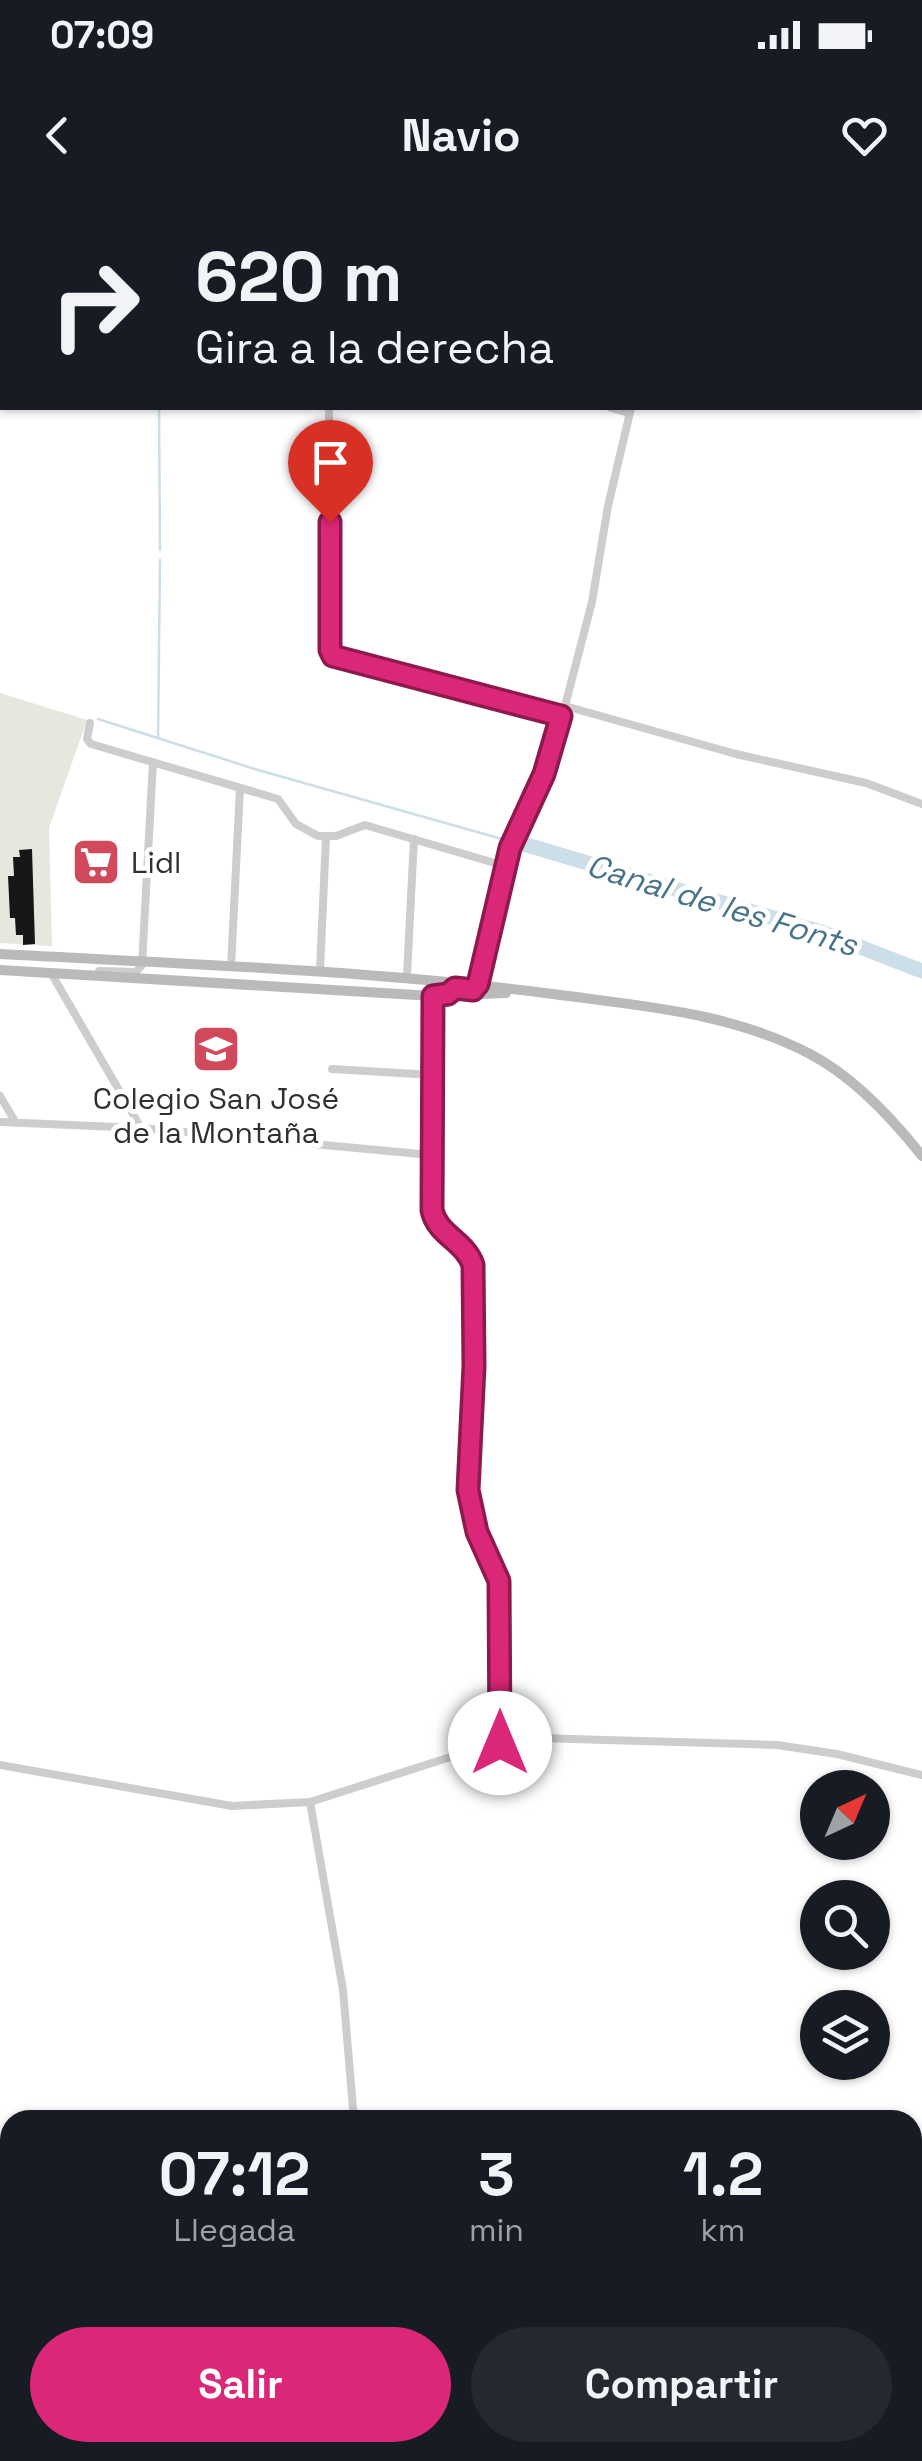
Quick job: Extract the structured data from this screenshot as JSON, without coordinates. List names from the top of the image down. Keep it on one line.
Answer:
{"water":["Canal de les Fonts"],"places":{"supermarket":["Lidl"],"school or university":["Colegio San José de la Montaña"]},"north":"top right","page":{"status":"07:09","header":"Navio","turn":["620 m","Gira a la derecha"],"eta":["07:12","Llegada","3","min","1.2","km"],"buttons":["Salir","Compartir"]}}
